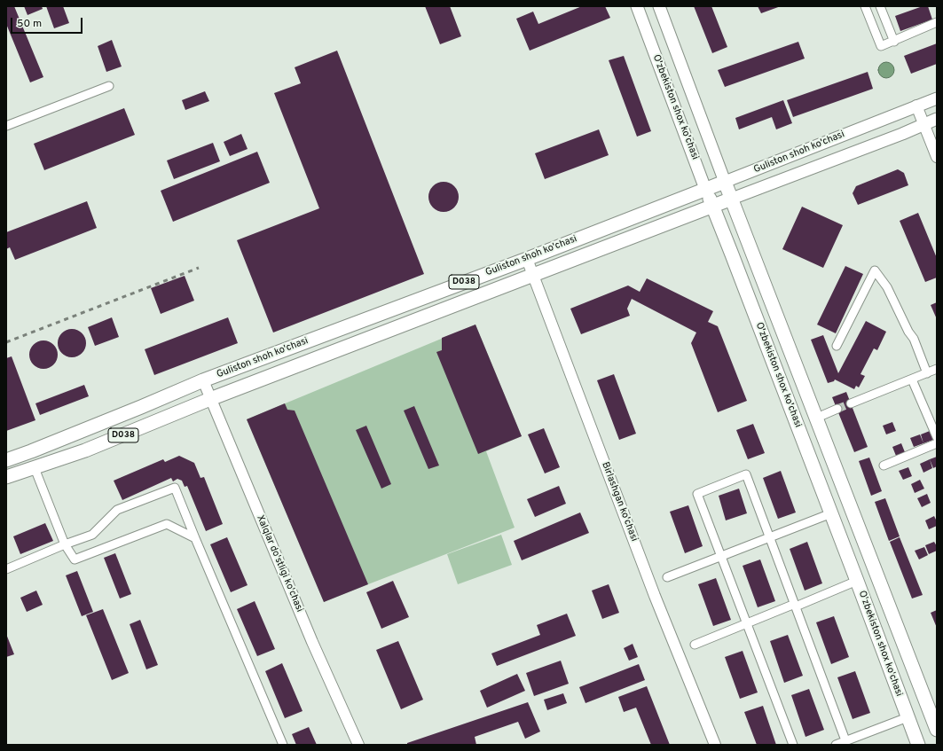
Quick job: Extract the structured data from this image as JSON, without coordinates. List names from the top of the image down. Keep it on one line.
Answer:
{"streets":{"main road":["O'zbekiston shox ko'chasi","Guliston shoh ko'chasi","D038"],"street":["Birlashgan ko'chasi","Xalqlar do'stligi ko'chasi"]},"crossings":[["O'zbekiston shox ko'chasi","Guliston shoh ko'chasi"],["Guliston shoh ko'chasi","Birlashgan ko'chasi"],["Guliston shoh ko'chasi","Xalqlar do'stligi ko'chasi"]],"scale_bar":"50 m"}
